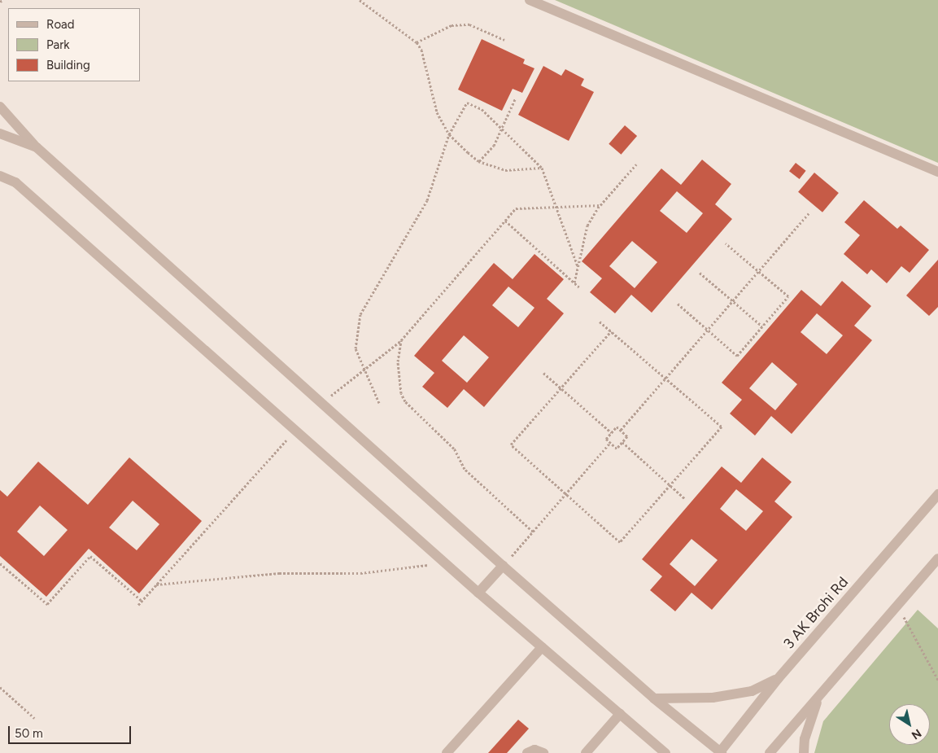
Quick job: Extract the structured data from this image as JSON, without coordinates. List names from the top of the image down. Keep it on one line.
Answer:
{"streets":{"street":["3 AK Brohi Rd"]},"legend":["Road","Park","Building"],"scale_bar":"50 m","north":"bottom right"}
